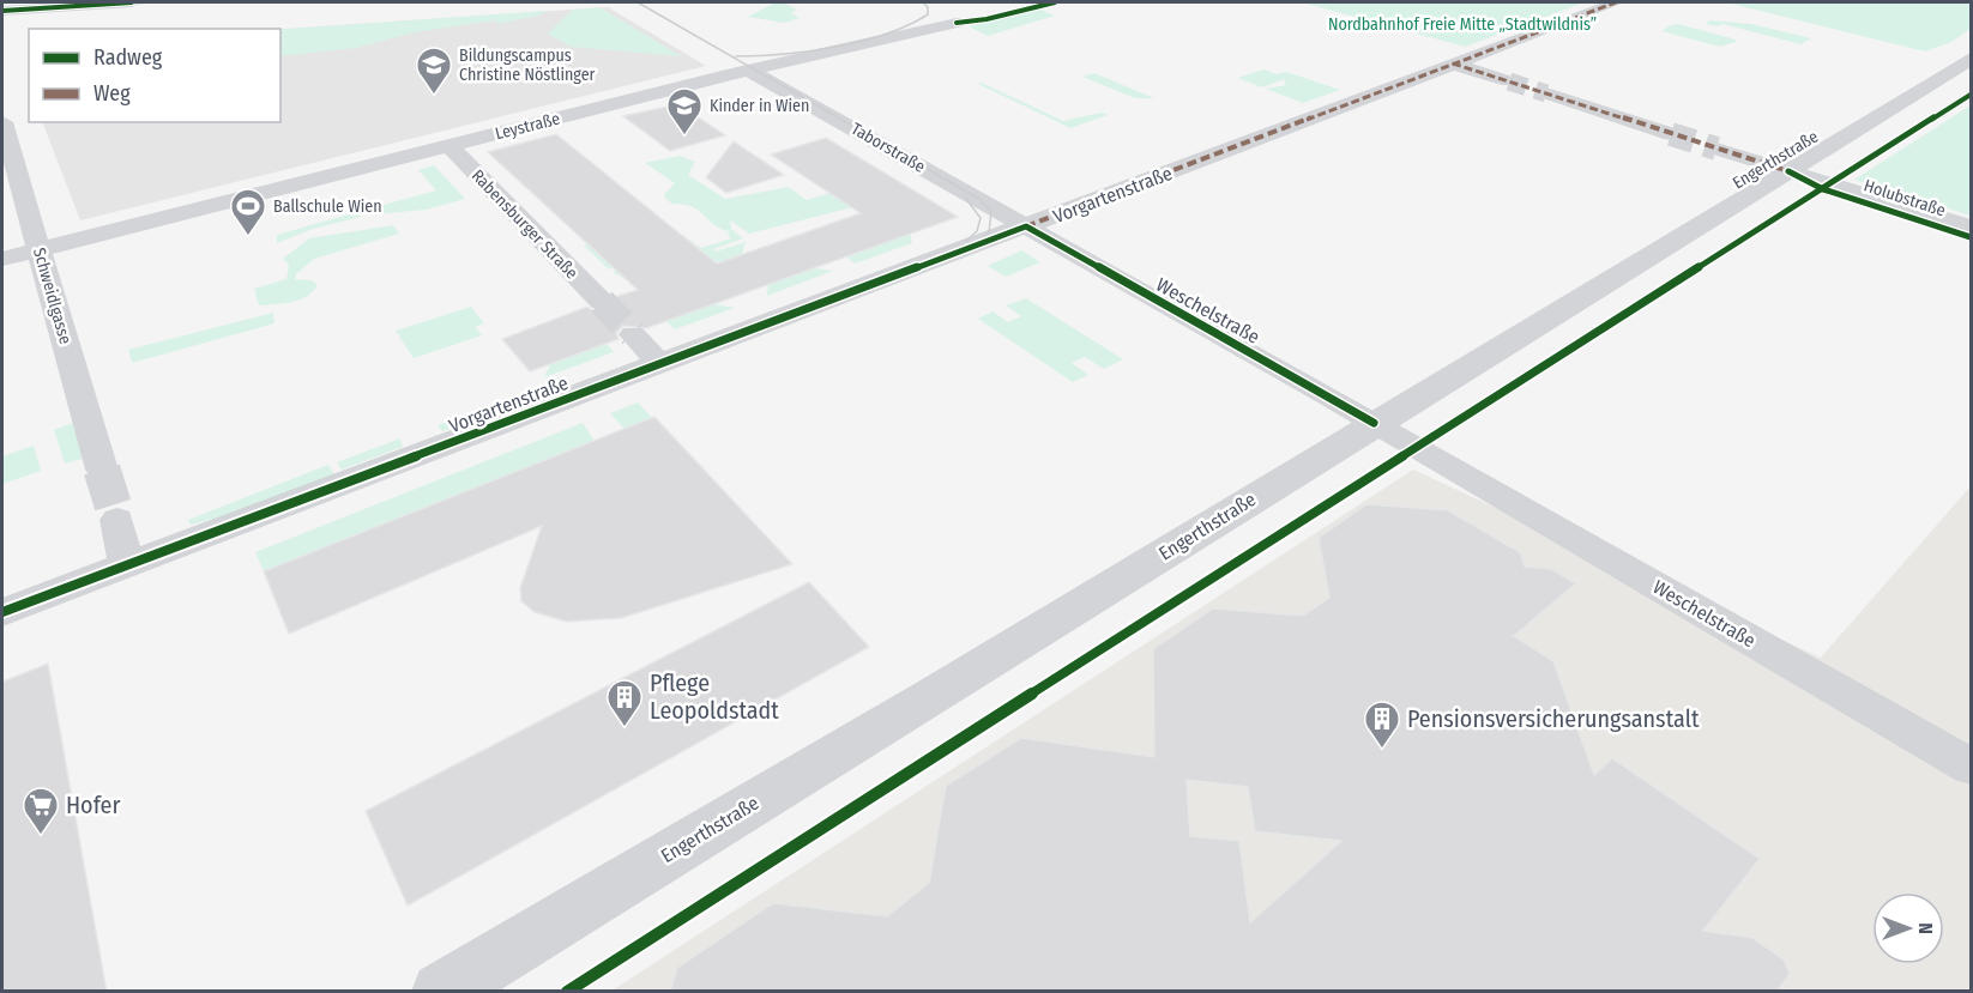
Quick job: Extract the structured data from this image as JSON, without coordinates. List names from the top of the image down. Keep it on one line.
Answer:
{"streets":{"street":["Leystraße","Taborstraße","Engerthstraße","Vorgartenstraße","Holubstraße","Rabensburger Straße","Schweidlgasse","Weschelstraße"]},"crossings":[["Leystraße","Taborstraße"],["Leystraße","Rabensburger Straße"],["Leystraße","Schweidlgasse"],["Taborstraße","Vorgartenstraße"],["Taborstraße","Weschelstraße"],["Engerthstraße","Holubstraße"],["Engerthstraße","Weschelstraße"],["Vorgartenstraße","Weschelstraße"]],"parks":["Nordbahnhof Freie Mitte „Stadtwildnis”"],"places":{"school or university":["Bildungscampus Christine Nöstlinger","Kinder in Wien"],"sports":["Ballschule Wien"],"building":["Pflege Leopoldstadt","Pensionsversicherungsanstalt"],"supermarket":["Hofer"]},"legend":["Radweg","Weg"],"north":"right"}
